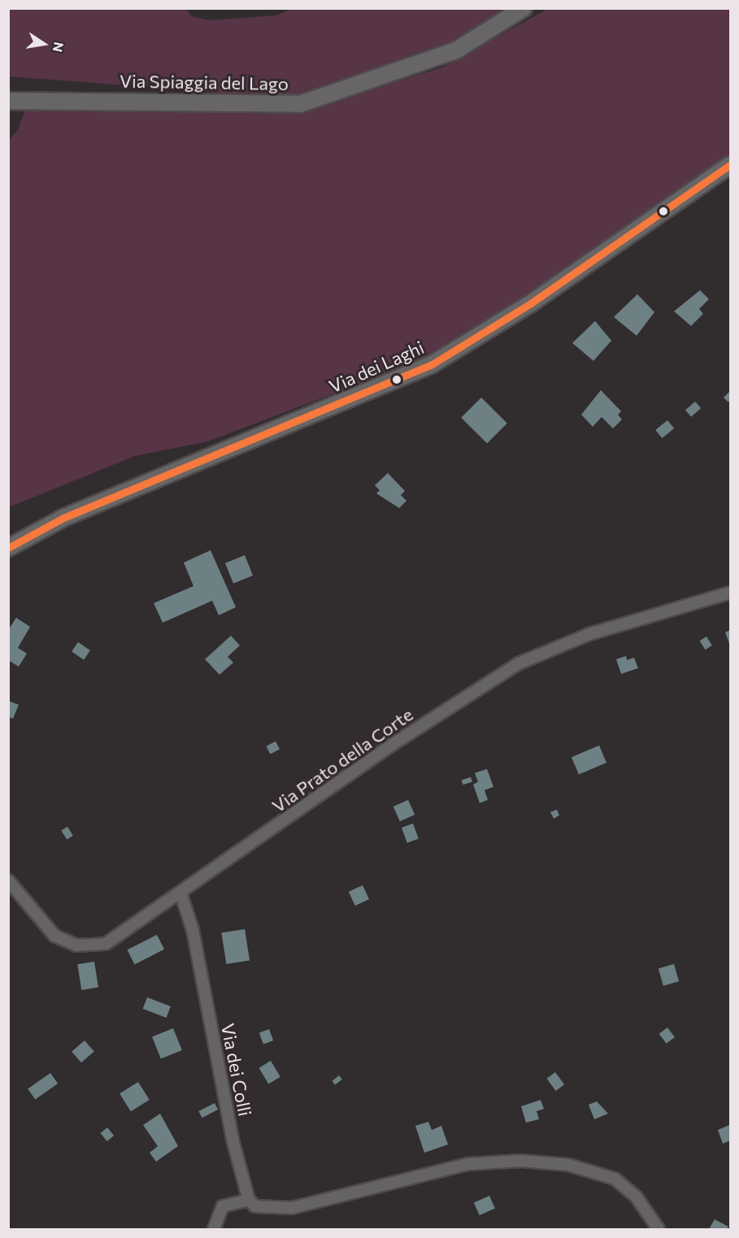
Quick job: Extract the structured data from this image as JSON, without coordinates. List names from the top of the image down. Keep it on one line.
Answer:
{"streets":{"main road":["Via Spiaggia del Lago","Via dei Laghi"],"street":["Via Prato della Corte","Via dei Colli"]},"crossings":[["Via Prato della Corte","Via dei Colli"]],"north":"right"}
